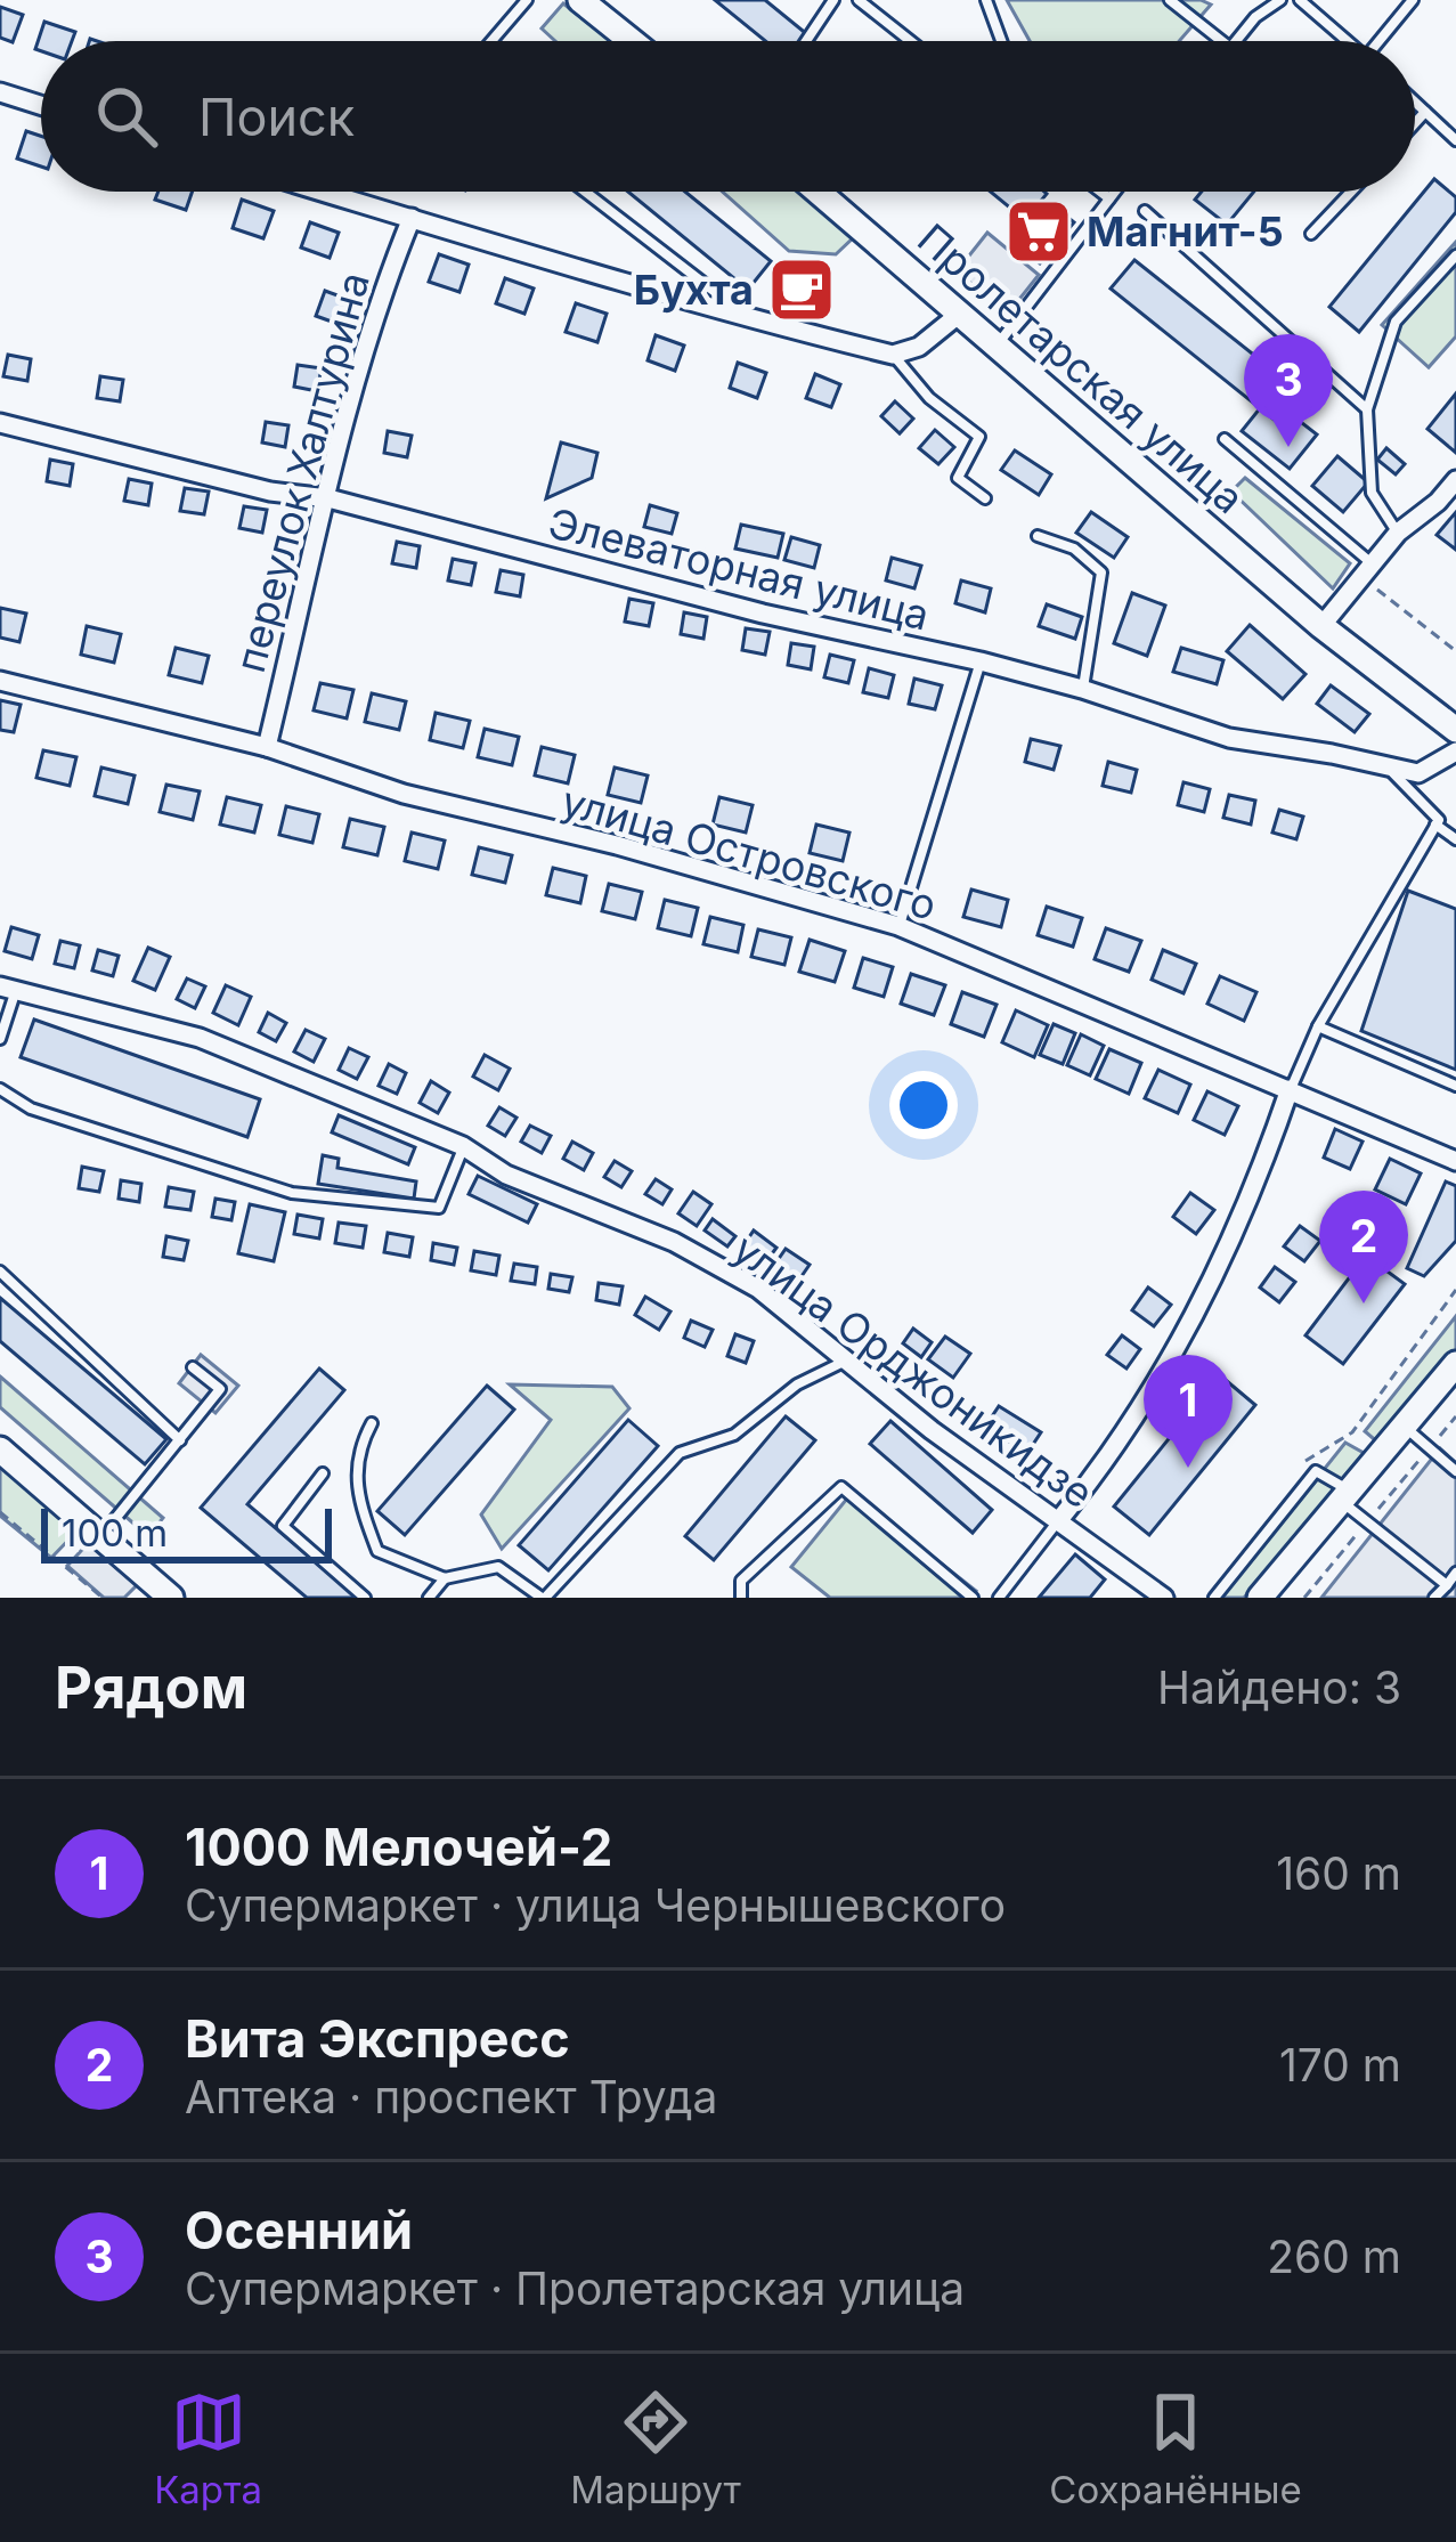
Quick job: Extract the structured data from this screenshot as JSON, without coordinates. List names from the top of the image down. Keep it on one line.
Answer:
{"streets":{"main road":["Пролетарская улица"],"street":["переулок Халтурина","Элеваторная улица","улица Островского","улица Орджоникидзе"]},"crossings":[["переулок Халтурина","Элеваторная улица"],["переулок Халтурина","улица Островского"]],"places":{"supermarket":["Магнит-5"],"cafe":["Бухта"]},"scale_bar":"100 m","page":{"search":"Поиск","pins":["3","2","1"],"scale":"100 m","heading":["Рядом","Найдено: 3"],"list":[{"mark":"1","name":"1000 Мелочей-2","note":"Супермаркет · улица Чернышевского","value":"160 m"},{"mark":"2","name":"Вита Экспресс","note":"Аптека · проспект Труда","value":"170 m"},{"mark":"3","name":"Осенний","note":"Супермаркет · Пролетарская улица","value":"260 m"}],"nav":["Карта","Маршрут","Сохранённые"]}}
